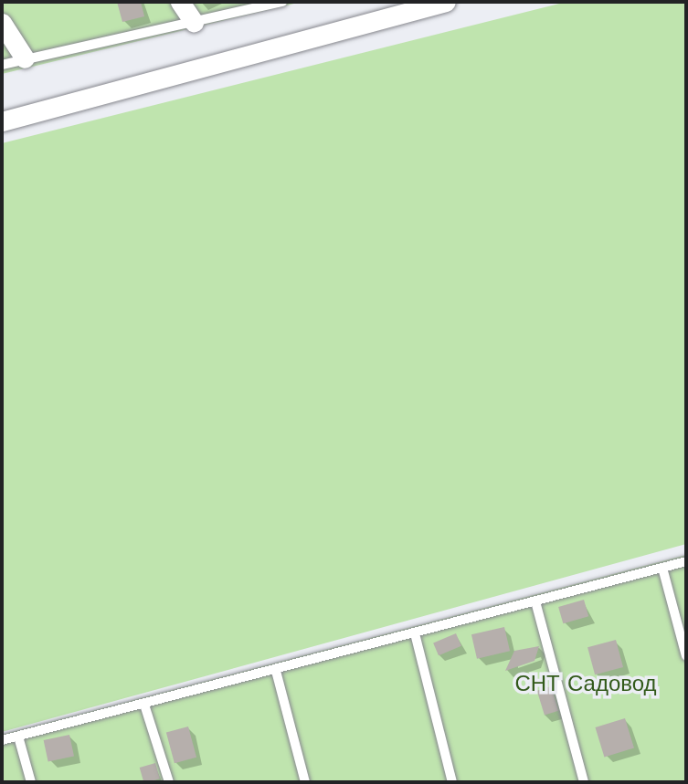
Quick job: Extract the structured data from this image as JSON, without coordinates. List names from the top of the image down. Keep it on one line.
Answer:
{"parks":["СНТ Садовод"]}
